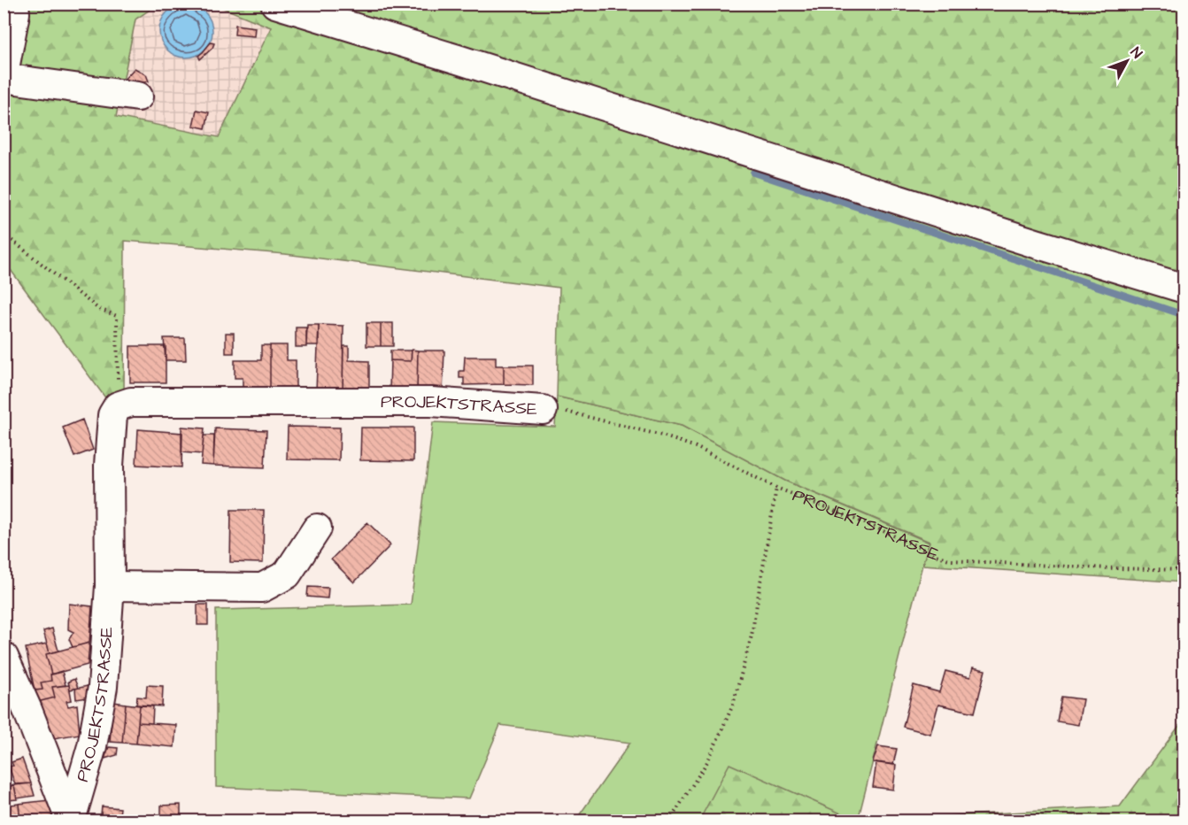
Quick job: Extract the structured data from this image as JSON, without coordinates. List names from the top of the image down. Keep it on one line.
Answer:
{"streets":{"street":["PROJEKTSTRASSE"]},"north":"top right"}
